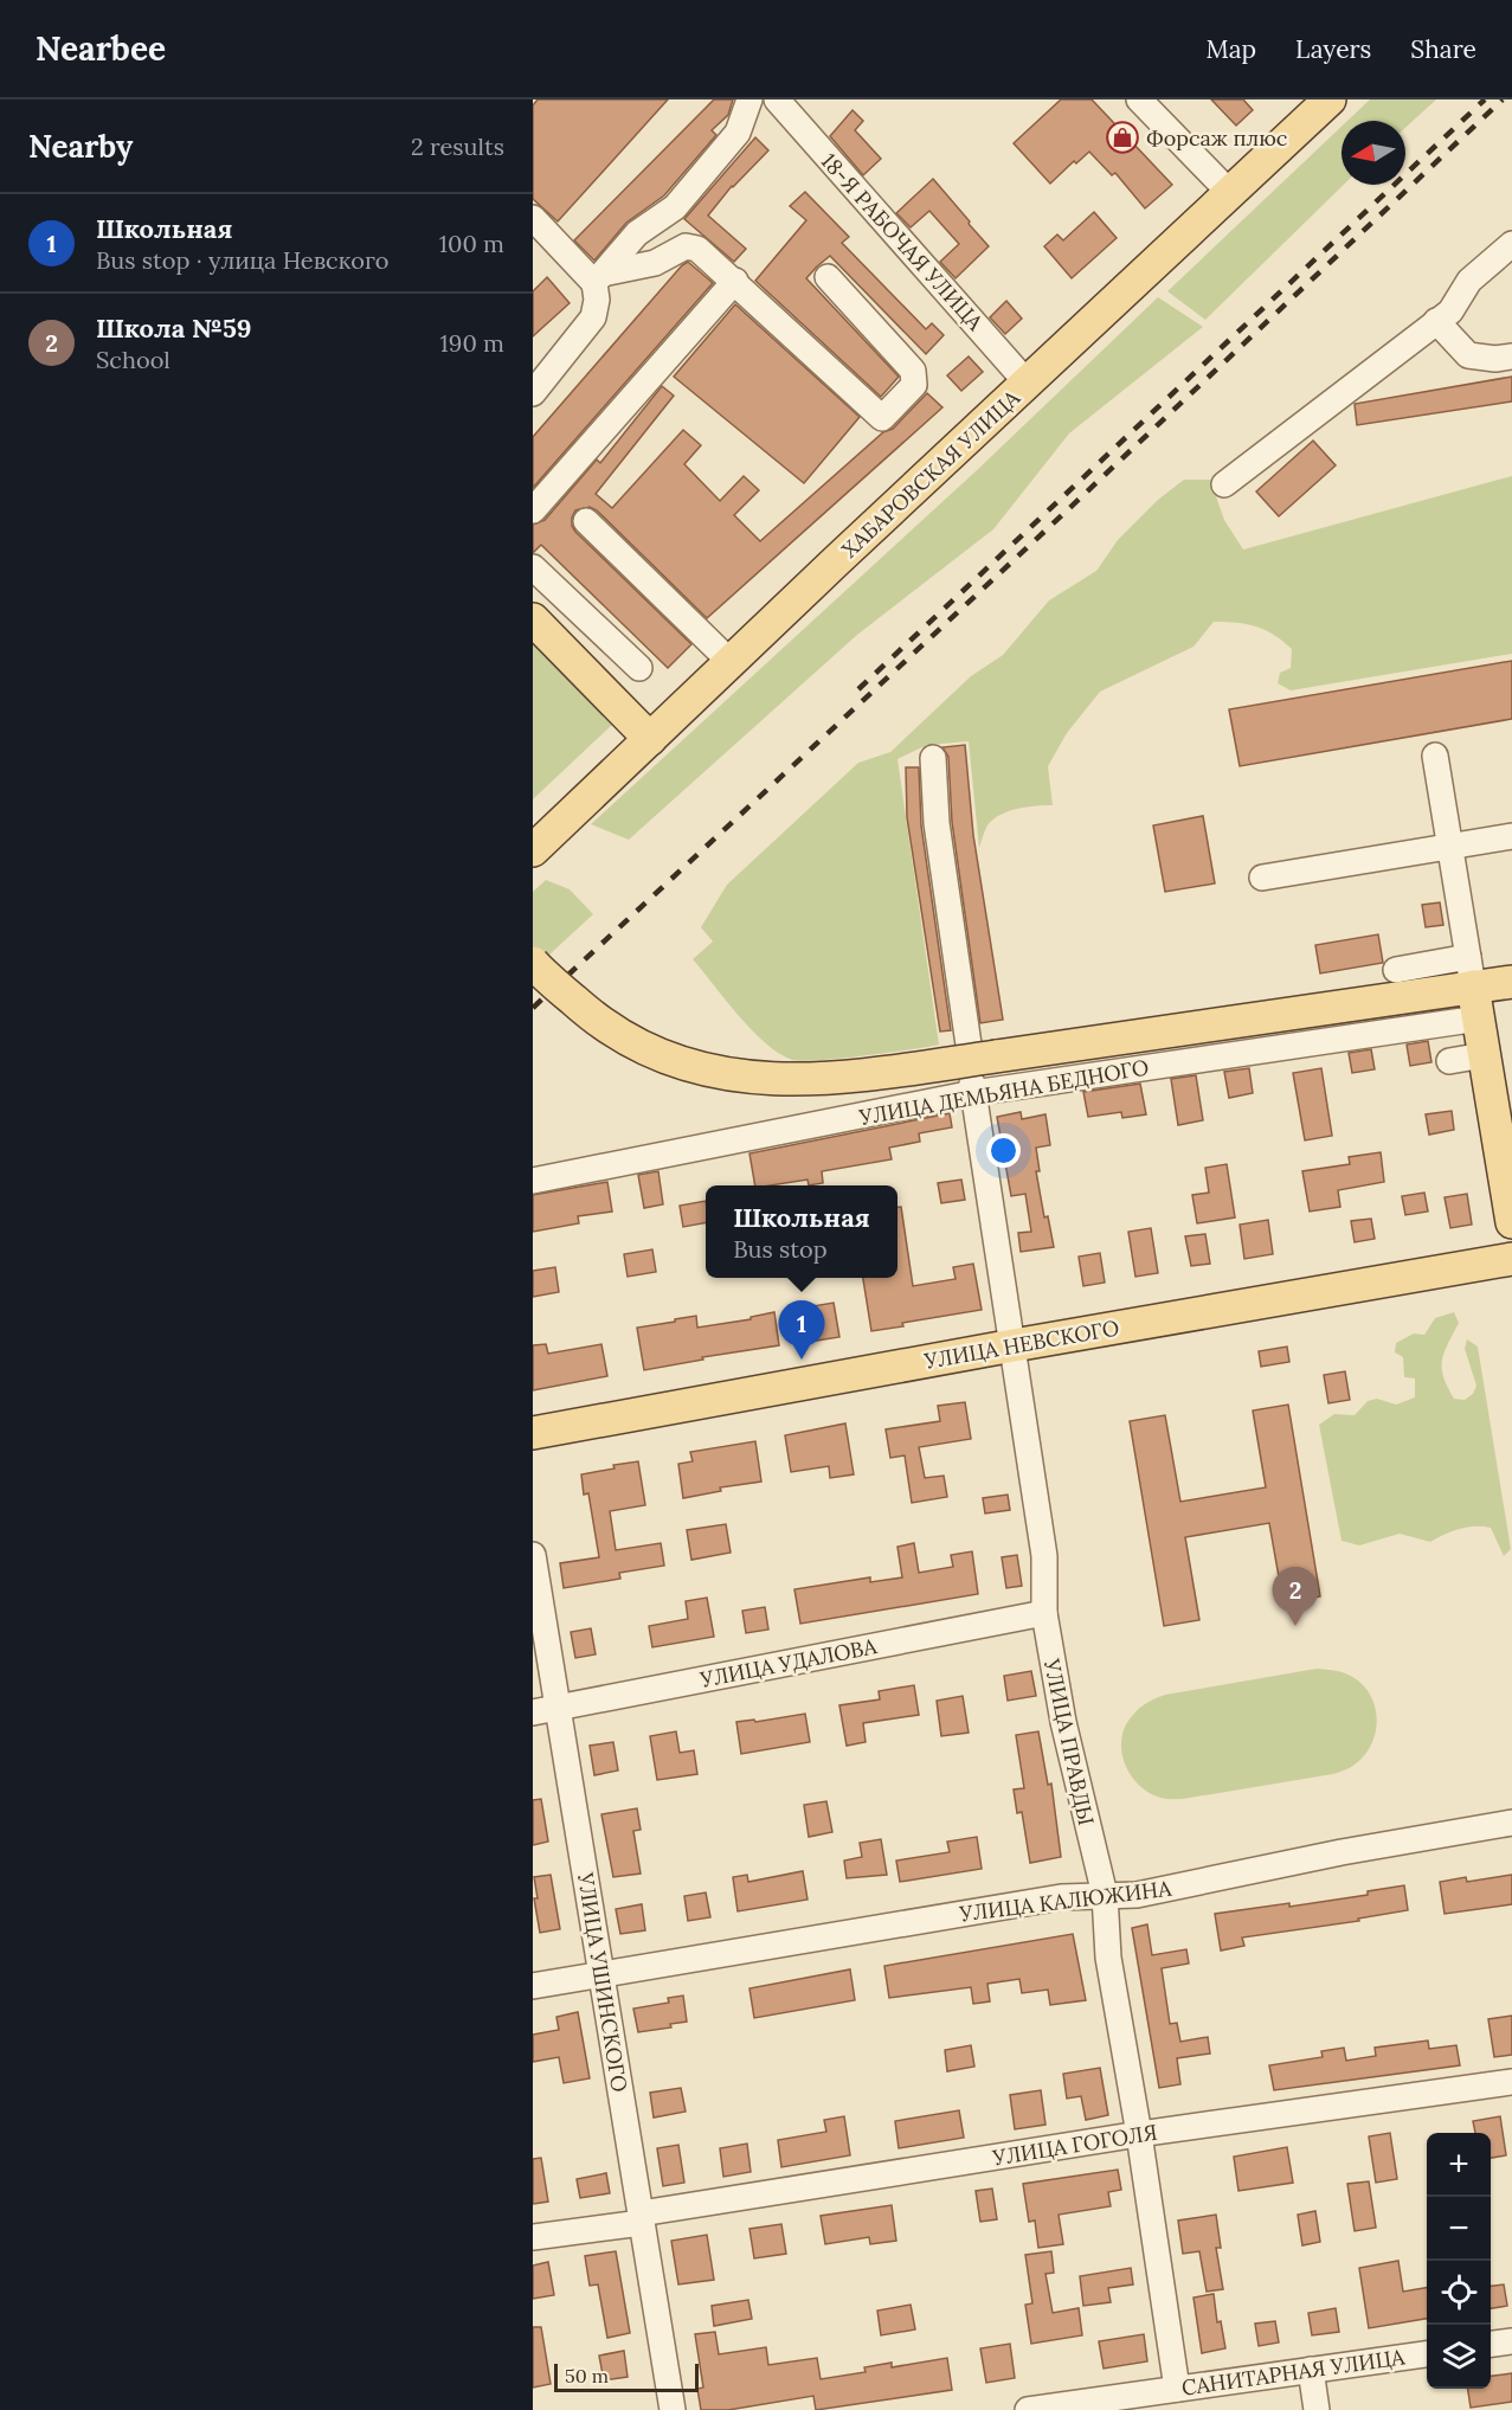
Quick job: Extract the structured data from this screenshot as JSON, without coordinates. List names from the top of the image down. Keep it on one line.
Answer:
{"streets":{"main road":["ХАБАРОВСКАЯ УЛИЦА","УЛИЦА ДЕМЬЯНА БЕДНОГО","УЛИЦА НЕВСКОГО"],"street":["18-Я РАБОЧАЯ УЛИЦА","УЛИЦА УДАЛОВА","УЛИЦА ПРАВДЫ","УЛИЦА КАЛЮЖИНА","УЛИЦА УШИНСКОГО","УЛИЦА ГОГОЛЯ","САНИТАРНАЯ УЛИЦА"]},"crossings":[["18-Я РАБОЧАЯ УЛИЦА","ХАБАРОВСКАЯ УЛИЦА"],["УЛИЦА ДЕМЬЯНА БЕДНОГО","УЛИЦА ПРАВДЫ"],["УЛИЦА НЕВСКОГО","УЛИЦА ПРАВДЫ"],["УЛИЦА УДАЛОВА","УЛИЦА ПРАВДЫ"],["УЛИЦА УДАЛОВА","УЛИЦА УШИНСКОГО"],["УЛИЦА ПРАВДЫ","УЛИЦА КАЛЮЖИНА"],["УЛИЦА ПРАВДЫ","УЛИЦА ГОГОЛЯ"],["УЛИЦА ПРАВДЫ","САНИТАРНАЯ УЛИЦА"],["УЛИЦА КАЛЮЖИНА","УЛИЦА УШИНСКОГО"],["УЛИЦА УШИНСКОГО","УЛИЦА ГОГОЛЯ"]],"places":{"shop":["Форсаж плюс"]},"scale_bar":"50 m","north":"left","page":{"header":"Nearbee","nav":["Map","Layers","Share"],"heading":["Nearby","2 results"],"list":[{"mark":"1","name":"Школьная","note":"Bus stop · улица Невского","value":"100 m"},{"mark":"2","name":"Школа №59","note":"School","value":"190 m"}],"popup":["Школьная","Bus stop"],"pins":["1","2"],"map_buttons":["+","−"],"scale":"50 m"}}
